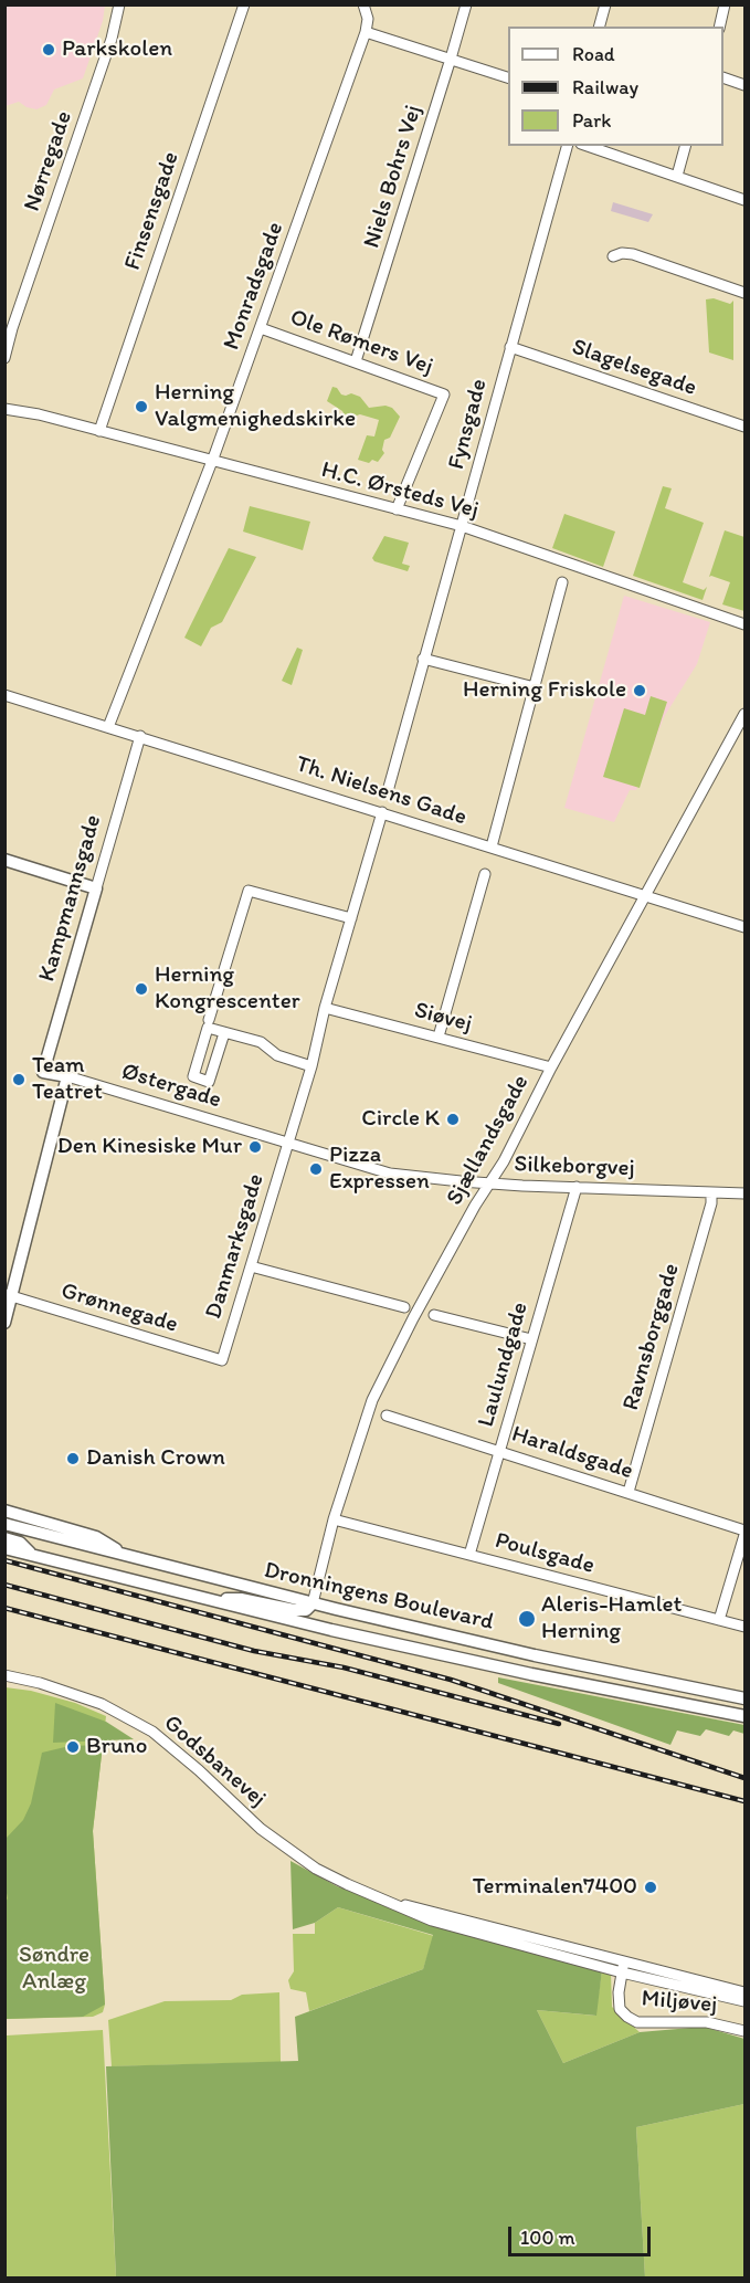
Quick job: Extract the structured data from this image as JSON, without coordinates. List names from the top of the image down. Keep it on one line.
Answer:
{"streets":{"main road":["Kampmannsgade","Østergade","Dronningens Boulevard"],"street":["Nørregade","Niels Bohrs Vej","Finsensgade","Monradsgade","Ole Rømers Vej","Slagelsegade","Fynsgade","H.C. Ørsteds Vej","Th. Nielsens Gade","Siøvej","Sjællandsgade","Silkeborgvej","Danmarksgade","Grønnegade","Ravnsborggade","Laulundgade","Haraldsgade","Poulsgade","Godsbanevej","Miljøvej"]},"crossings":[["Niels Bohrs Vej","Ole Rømers Vej"],["Finsensgade","H.C. Ørsteds Vej"],["Monradsgade","Ole Rømers Vej"],["Monradsgade","H.C. Ørsteds Vej"],["Monradsgade","Th. Nielsens Gade"],["Ole Rømers Vej","H.C. Ørsteds Vej"],["Slagelsegade","Fynsgade"],["Fynsgade","H.C. Ørsteds Vej"],["Th. Nielsens Gade","Kampmannsgade"],["Th. Nielsens Gade","Sjællandsgade"],["Kampmannsgade","Østergade"],["Siøvej","Sjællandsgade"],["Østergade","Silkeborgvej"],["Østergade","Danmarksgade"],["Sjællandsgade","Silkeborgvej"],["Sjællandsgade","Poulsgade"],["Sjællandsgade","Dronningens Boulevard"],["Silkeborgvej","Danmarksgade"],["Silkeborgvej","Ravnsborggade"],["Silkeborgvej","Laulundgade"],["Danmarksgade","Grønnegade"],["Ravnsborggade","Haraldsgade"],["Laulundgade","Haraldsgade"],["Laulundgade","Poulsgade"],["Godsbanevej","Miljøvej"]],"parks":["Søndre Anlæg"],"places":["Parkskolen","Herning Valgmenighedskirke","Herning Friskole","Herning Kongrescenter","Team Teatret","Circle K","Den Kinesiske Mur","Pizza Expressen","Danish Crown","Aleris-Hamlet Herning","Bruno","Terminalen7400"],"legend":["Road","Railway","Park"],"scale_bar":"100 m"}
